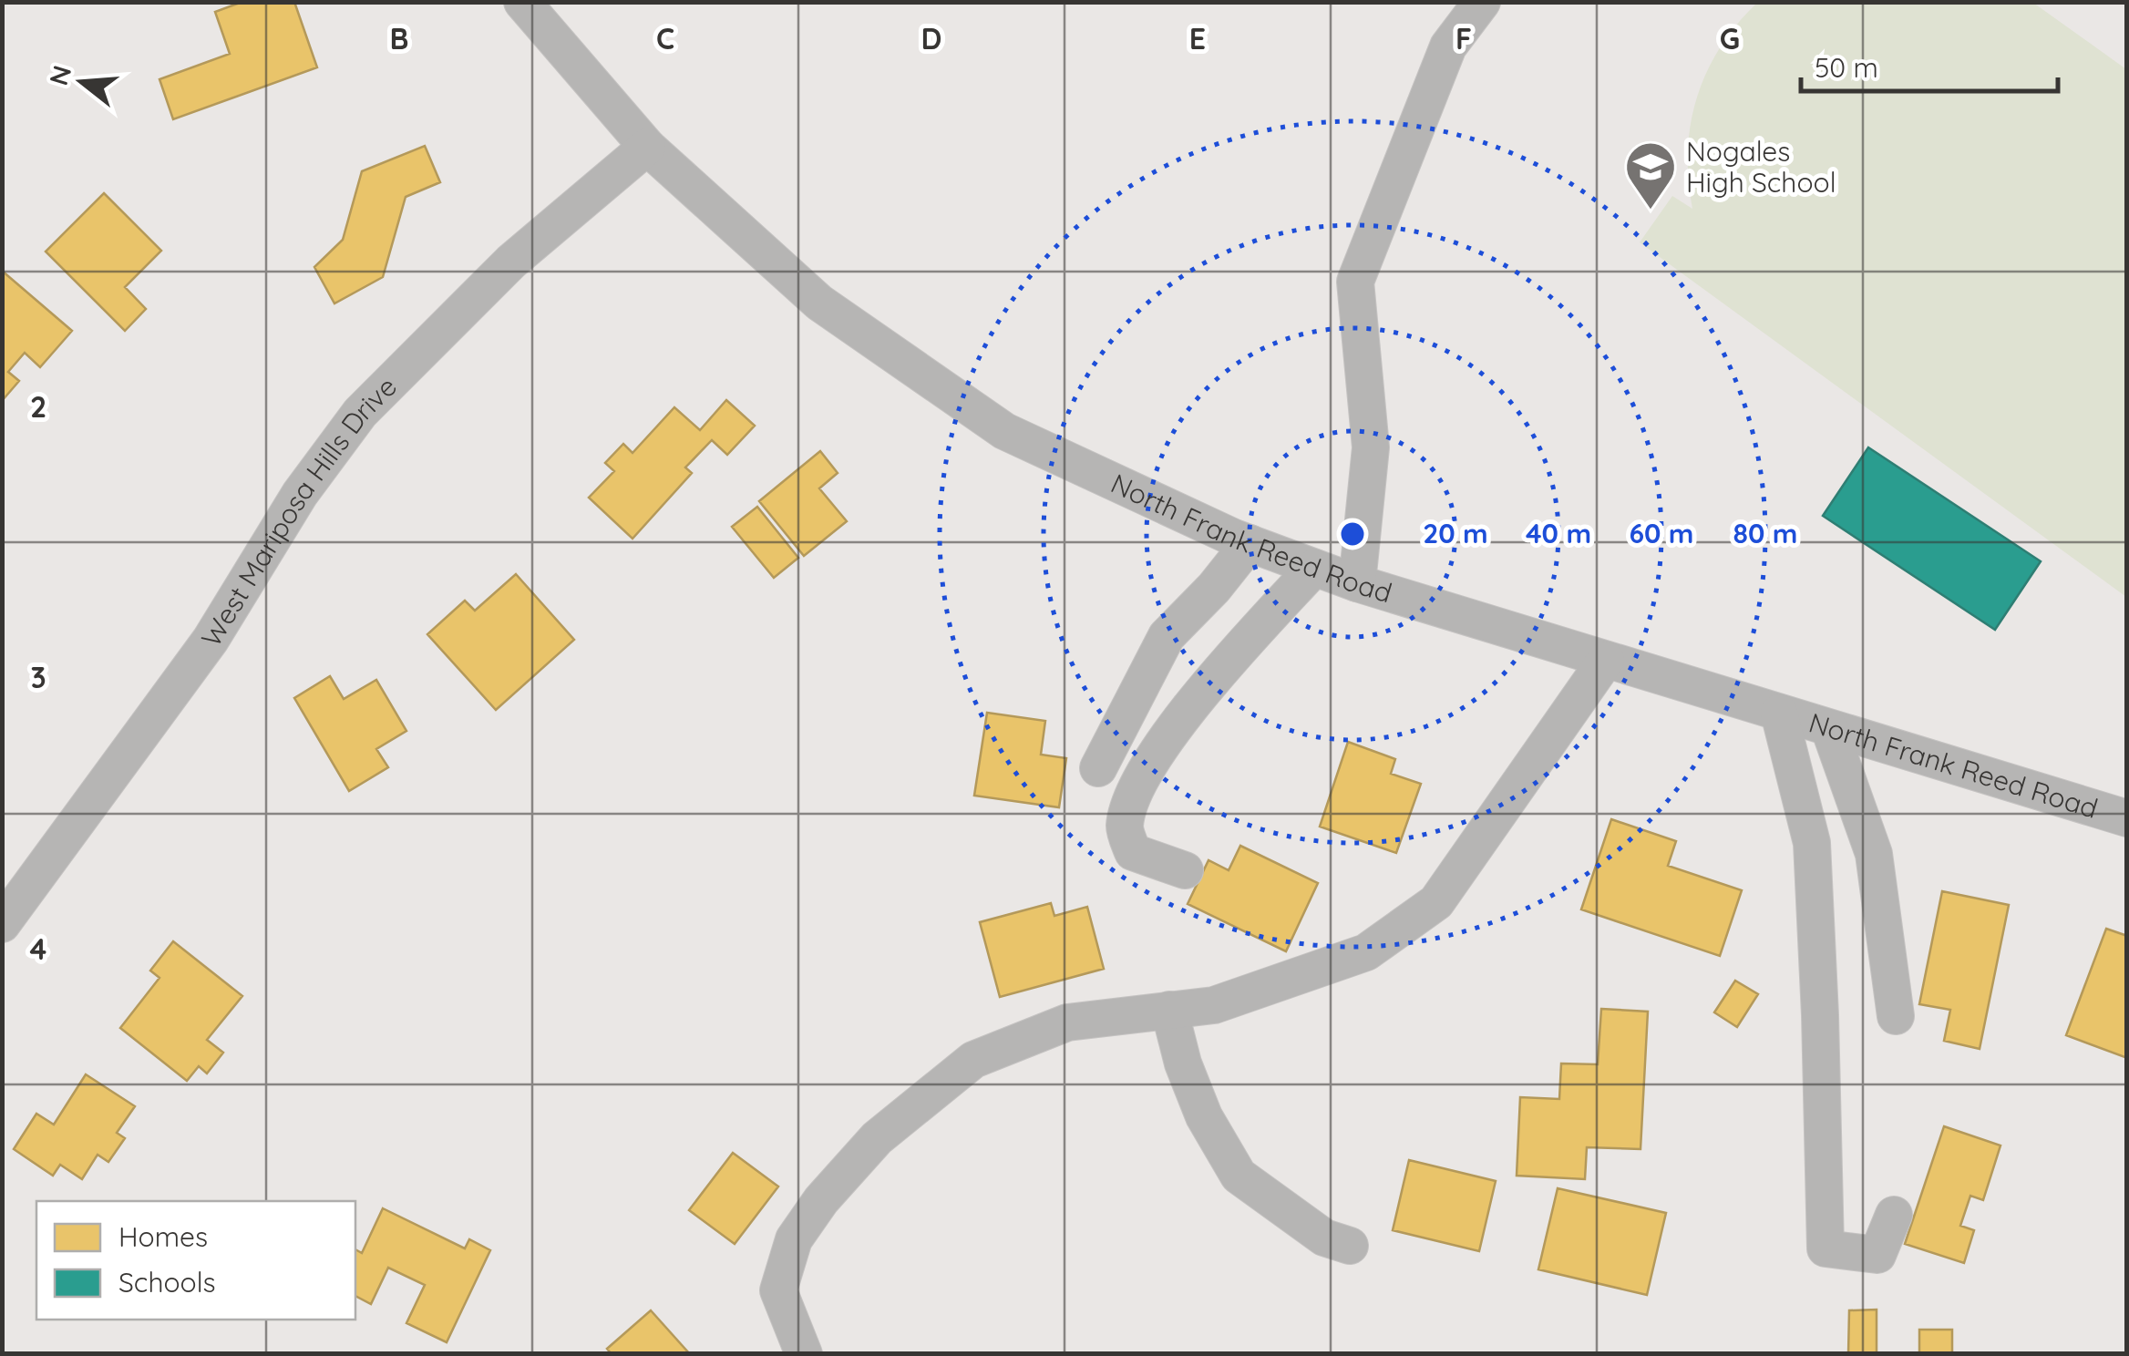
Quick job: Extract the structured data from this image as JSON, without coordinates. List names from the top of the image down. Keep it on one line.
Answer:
{"streets":{"street":["West Mariposa Hills Drive","North Frank Reed Road"]},"crossings":[["West Mariposa Hills Drive","North Frank Reed Road"]],"places":{"school or university":["Nogales High School"]},"legend":["Homes","Schools"],"scale_bar":"50 m","north":"left","grid":{"columns":["B","C","D","E","F","G"],"rows":["2","3","4"]},"rings":["20 m","40 m","60 m","80 m"]}
